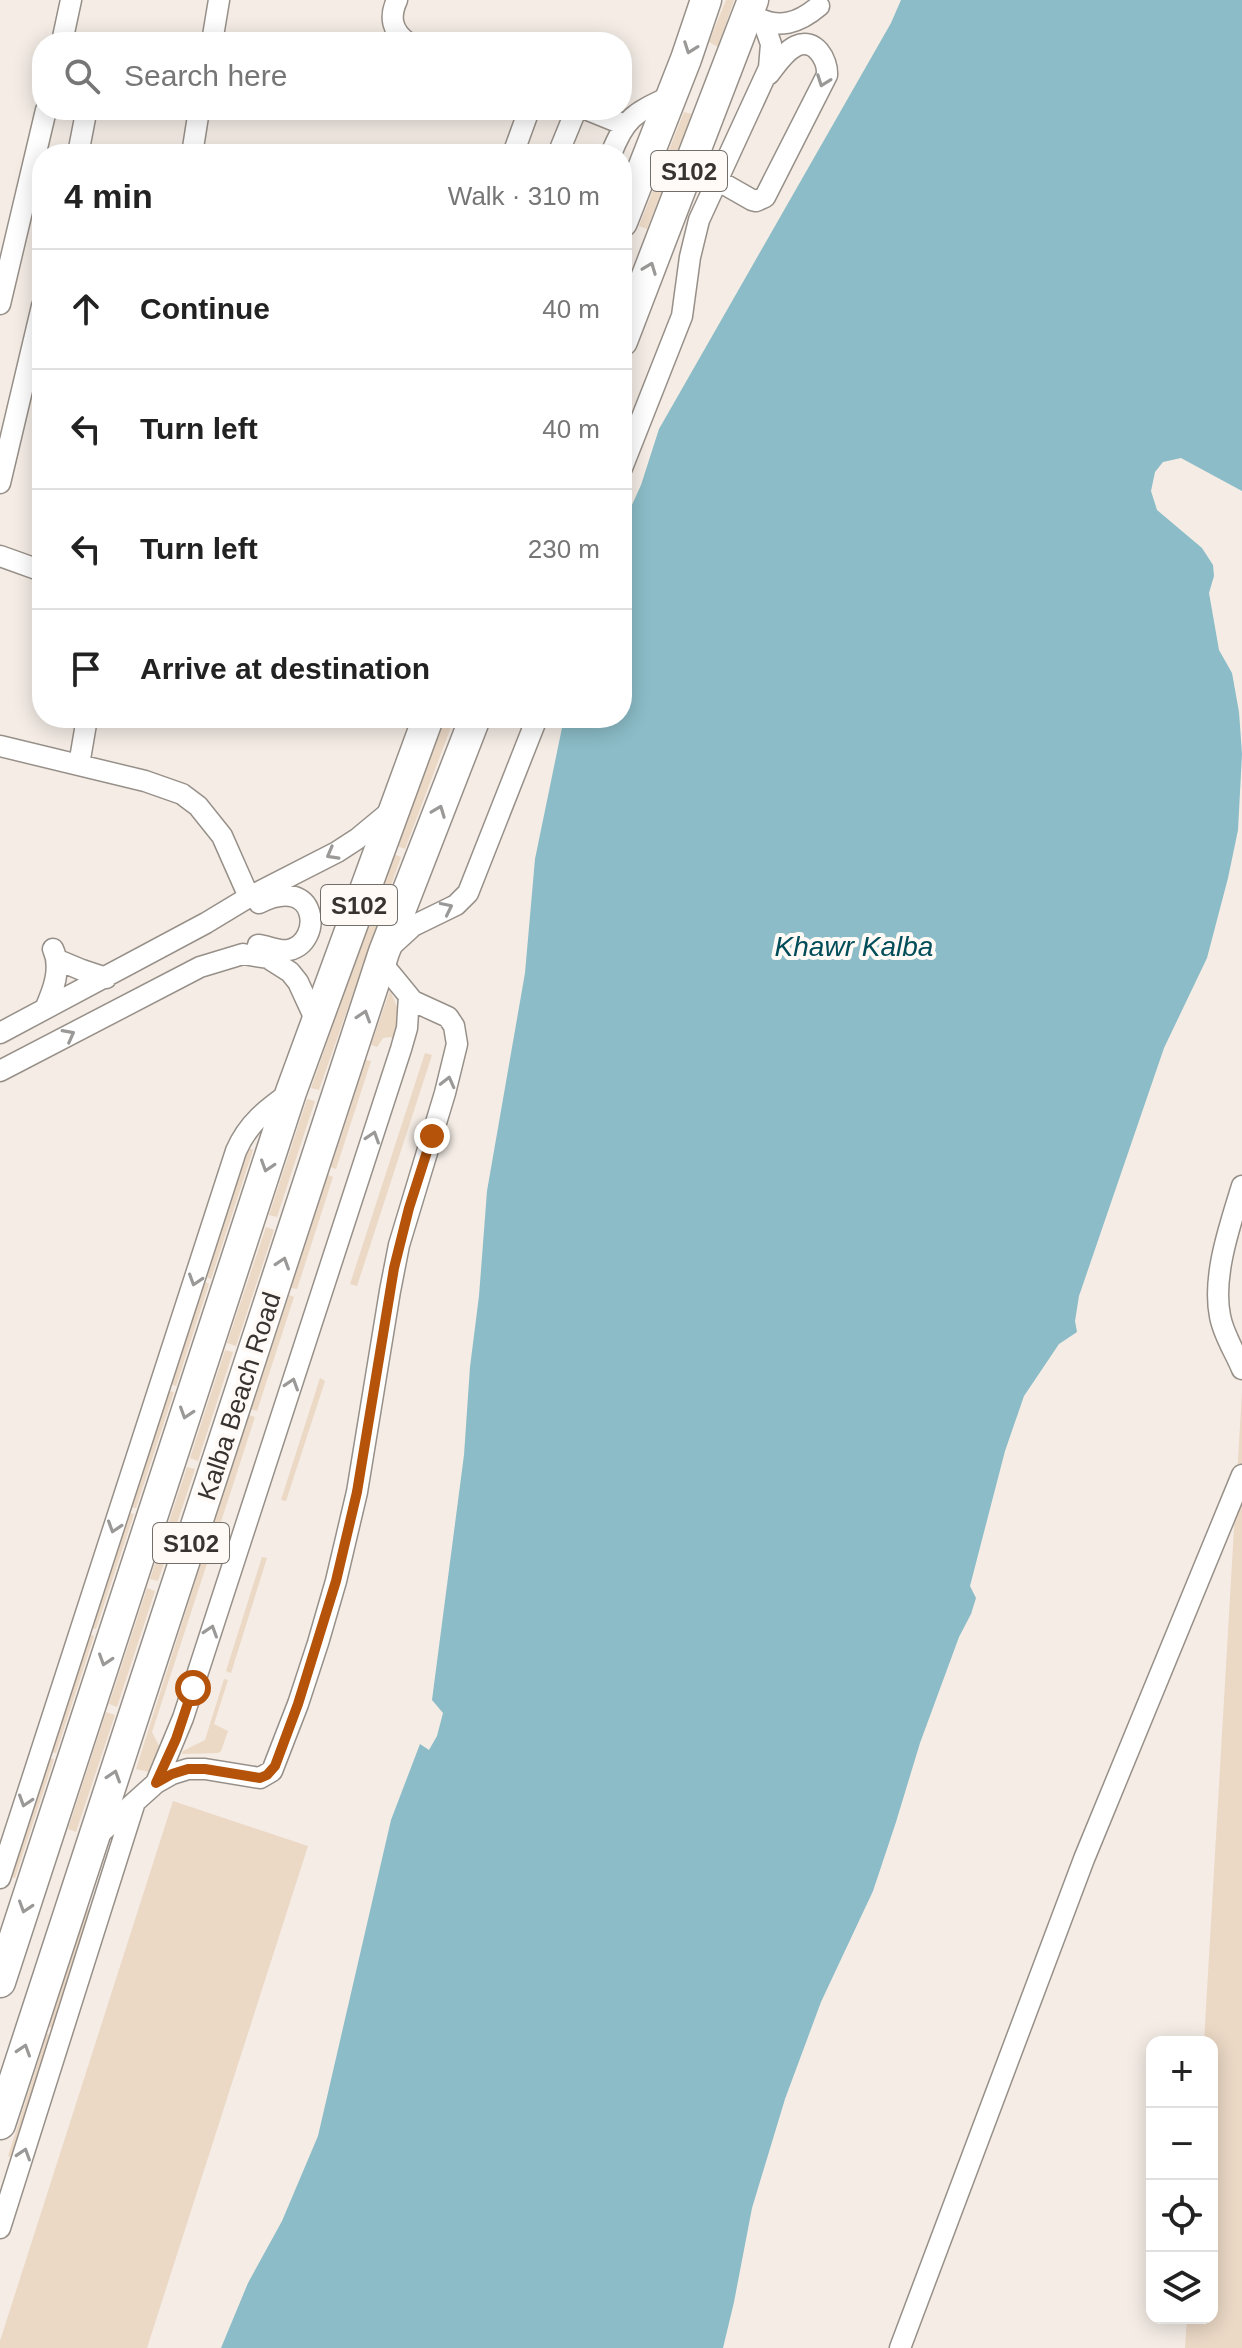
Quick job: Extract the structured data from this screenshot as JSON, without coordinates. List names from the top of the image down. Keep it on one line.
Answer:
{"streets":{"highway":["S102","Kalba Beach Road"]},"water":["Khawr Kalba"],"page":{"search":"Search here","heading":["4 min","Walk · 310 m"],"list":[["Continue","40 m"],["Turn left","40 m"],["Turn left","230 m"],"Arrive at destination"],"map_buttons":["+","−"]}}
